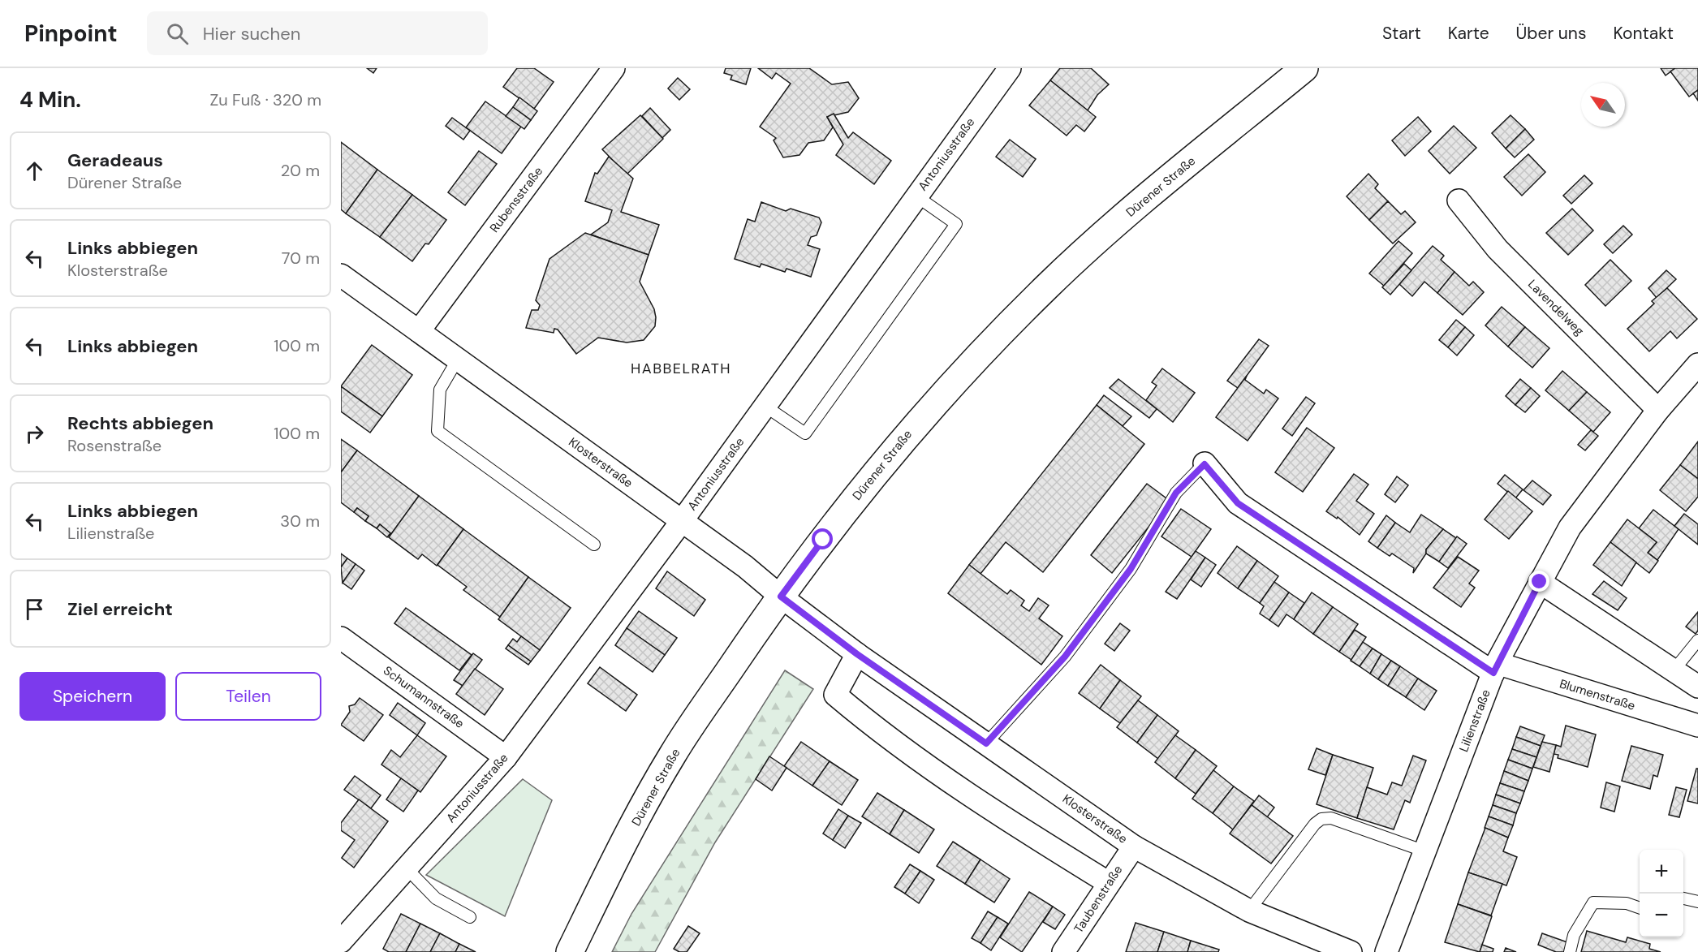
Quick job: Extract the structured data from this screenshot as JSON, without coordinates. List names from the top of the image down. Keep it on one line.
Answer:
{"streets":{"main road":["Dürener Straße"],"street":["Antoniusstraße","Rubensstraße","Lavendelweg","Klosterstraße","Blumenstraße","Schumannstraße","Lilienstraße","Taubenstraße"]},"crossings":[["Antoniusstraße","Klosterstraße"],["Antoniusstraße","Schumannstraße"],["Dürener Straße","Klosterstraße"],["Rubensstraße","Klosterstraße"],["Lavendelweg","Lilienstraße"],["Klosterstraße","Taubenstraße"],["Blumenstraße","Lilienstraße"]],"districts":["HABBELRATH"],"north":"top left","page":{"header":"Pinpoint","search":"Hier suchen","nav":["Start","Karte","Über uns","Kontakt"],"heading":["4 Min.","Zu Fuß · 320 m"],"list":[["Geradeaus","Dürener Straße","20 m"],["Links abbiegen","Klosterstraße","70 m"],["Links abbiegen","100 m"],["Rechts abbiegen","Rosenstraße","100 m"],["Links abbiegen","Lilienstraße","30 m"],"Ziel erreicht"],"buttons":["Speichern","Teilen"],"map_buttons":["+","−"]}}
